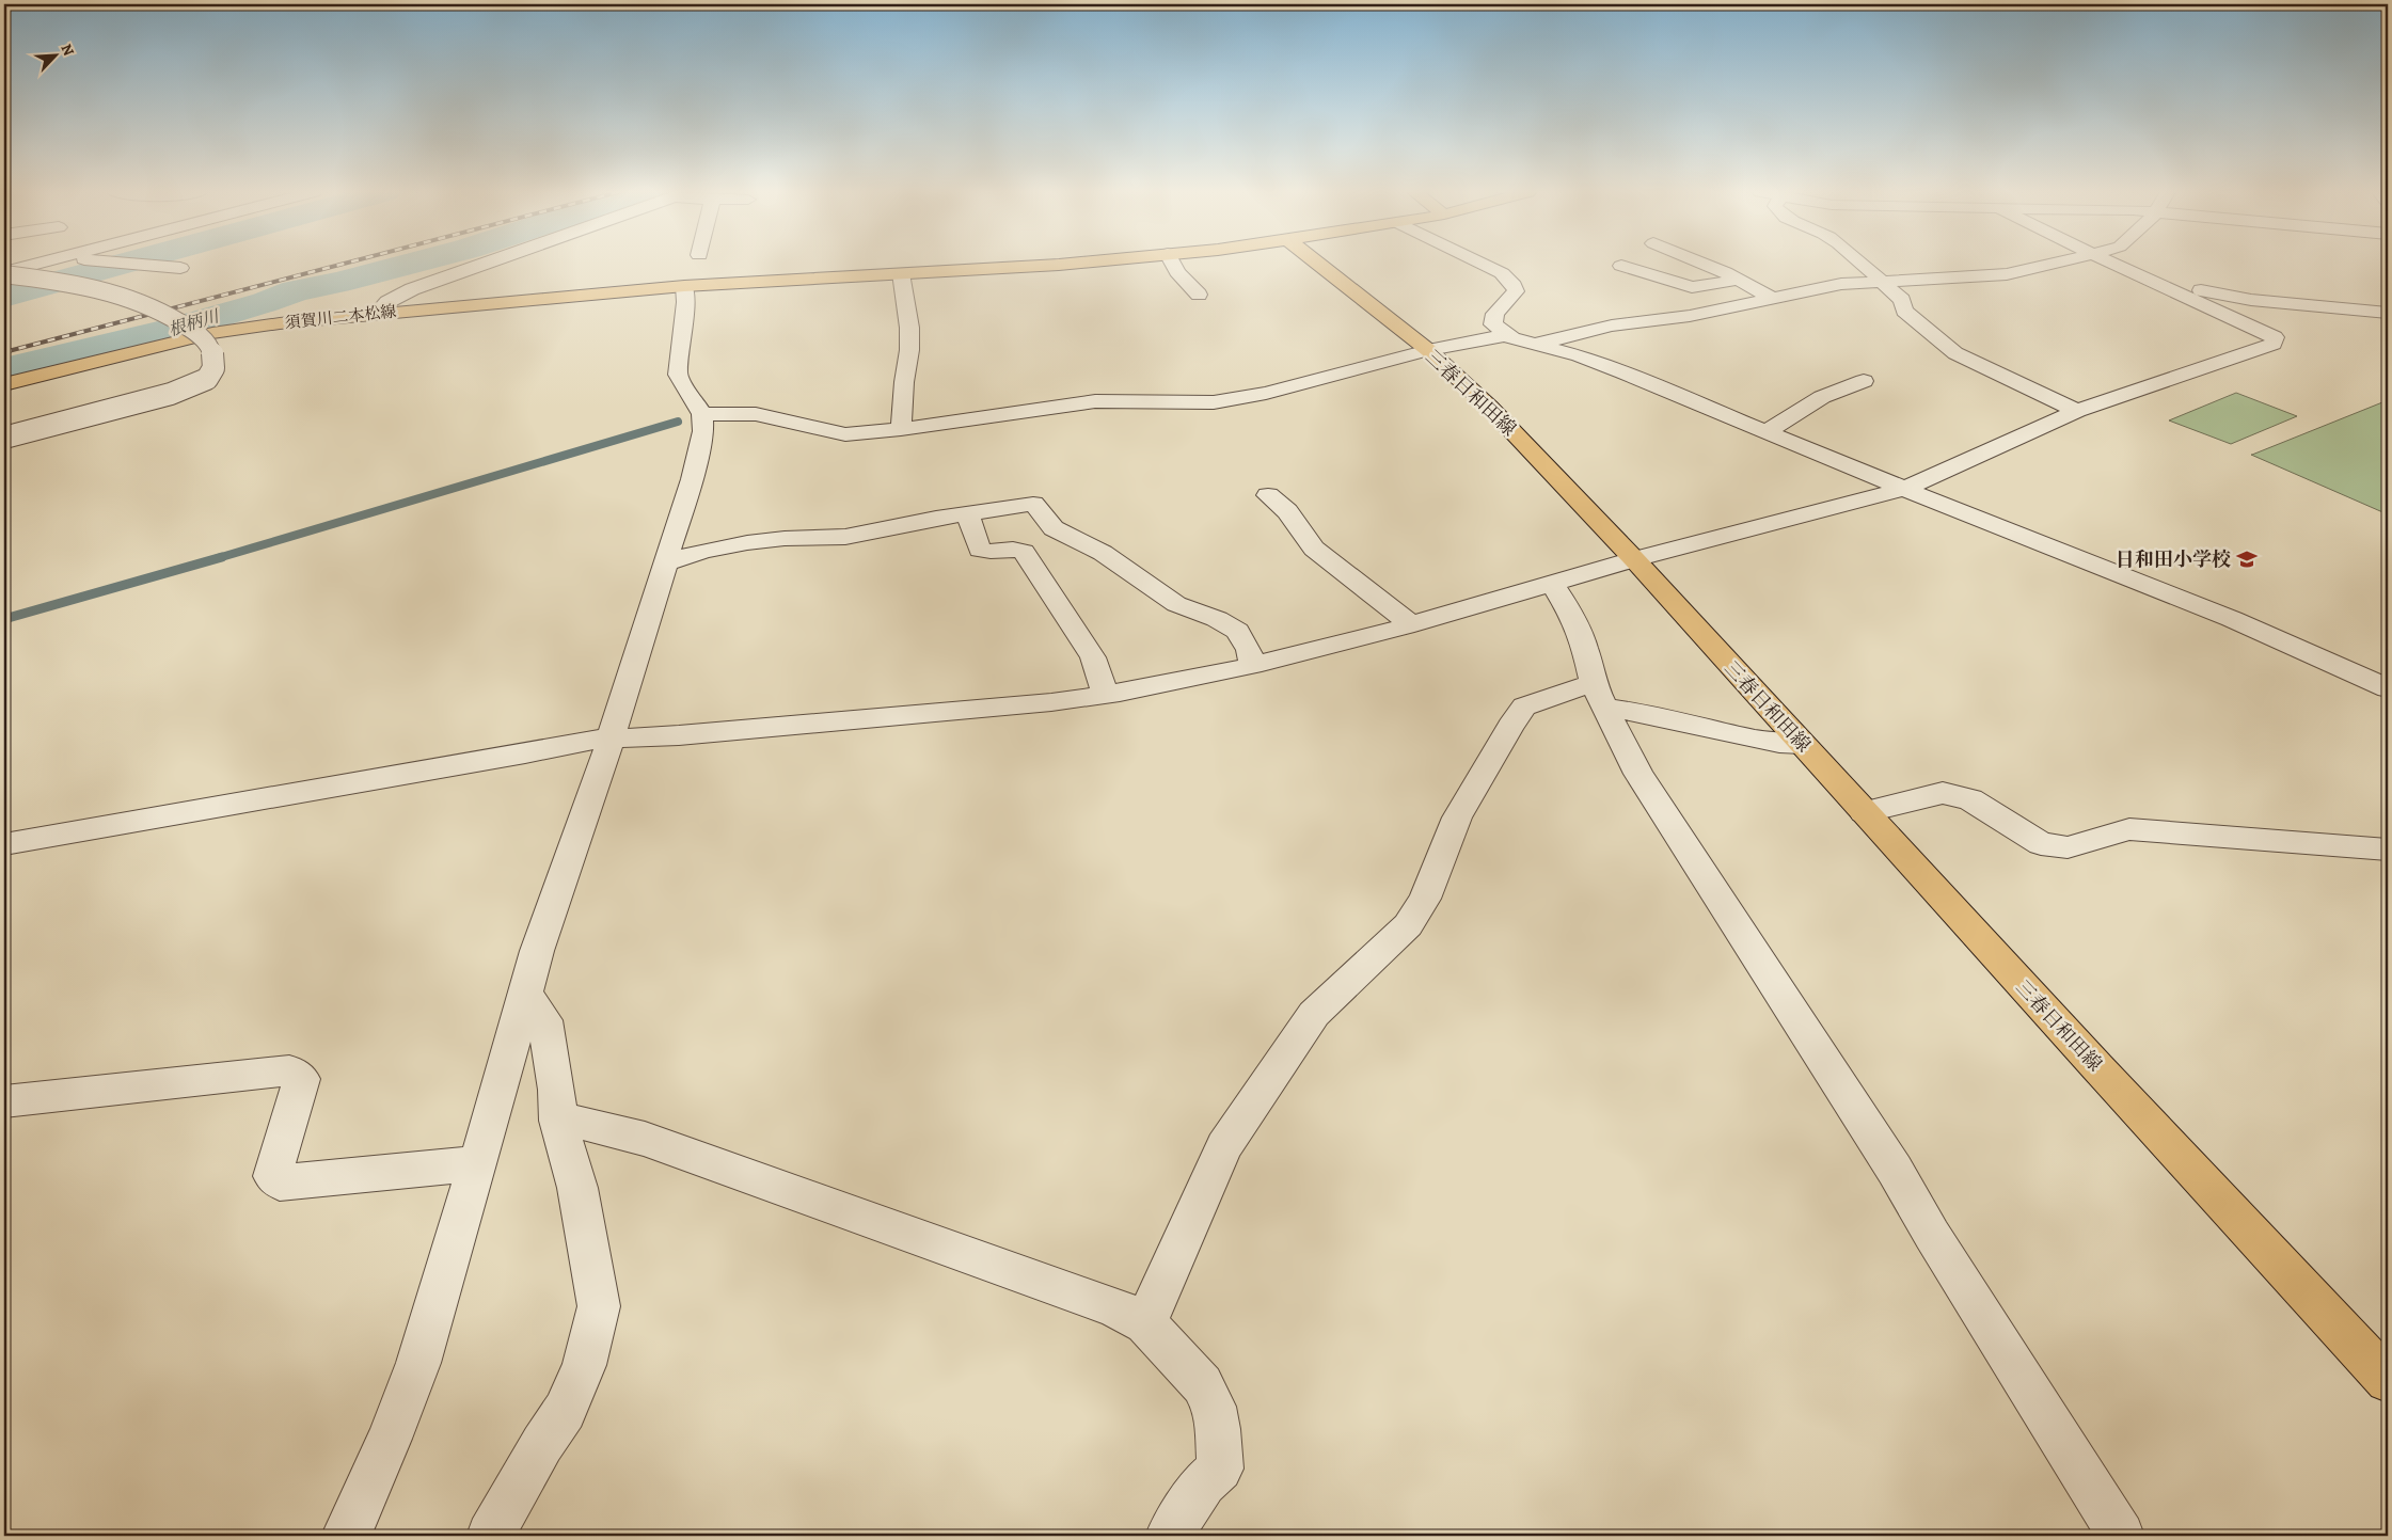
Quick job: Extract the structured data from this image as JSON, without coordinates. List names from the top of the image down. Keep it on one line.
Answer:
{"streets":{"main road":["須賀川二本松線","三春日和田線"]},"water":["根柄川"],"places":{"school or university":["日和田小学校"]},"north":"top right"}
